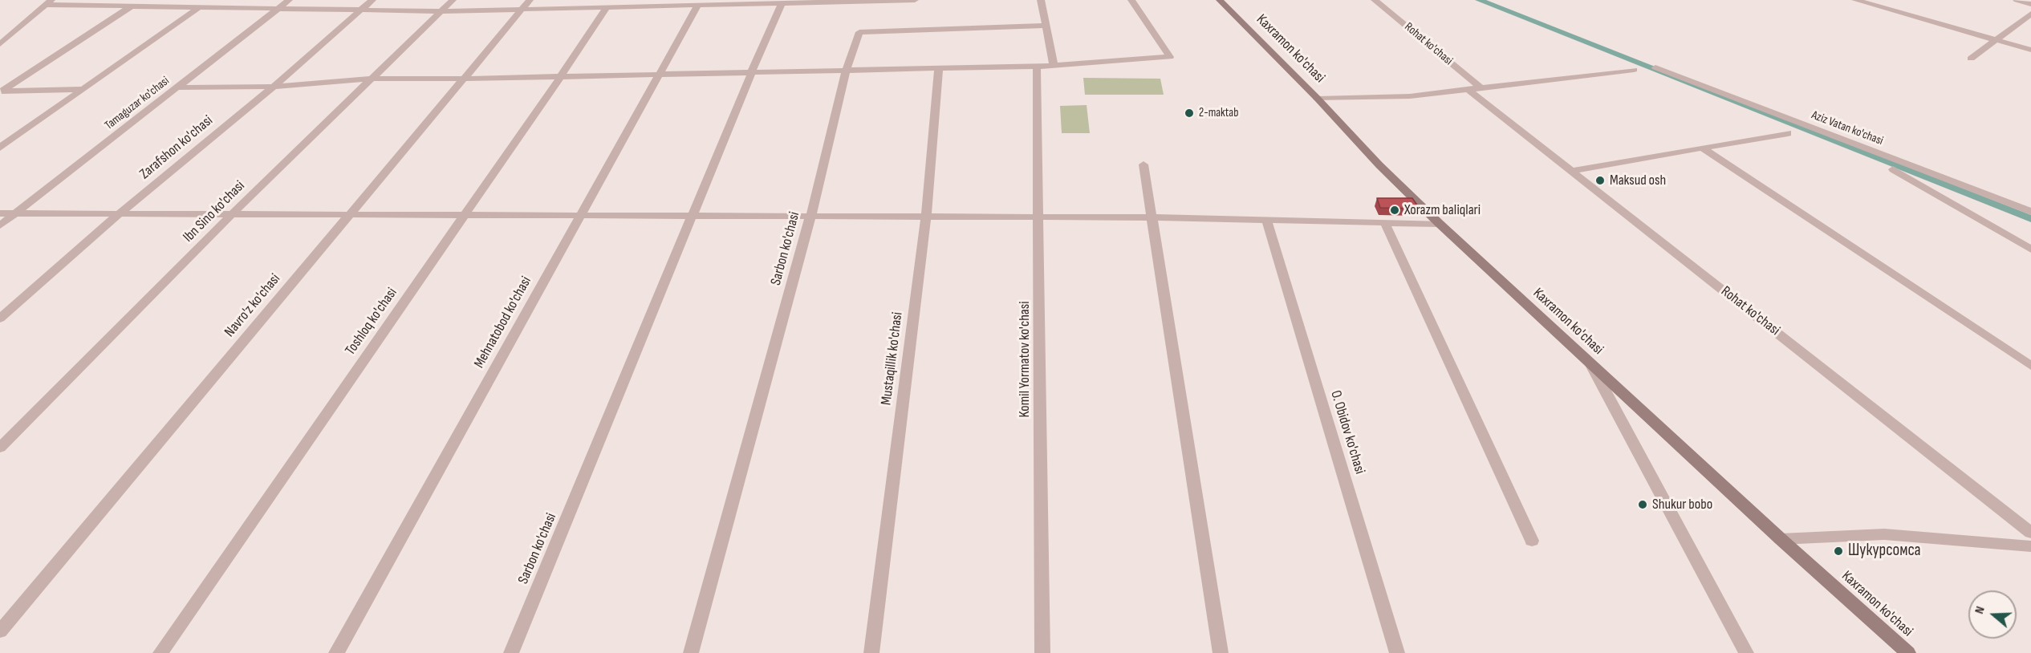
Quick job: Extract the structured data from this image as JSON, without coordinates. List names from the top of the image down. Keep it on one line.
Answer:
{"streets":{"street":["Rohat ko'chasi","Kaxramon ko'chasi","Tamaguzar ko'chasi","Aziz Vatan ko'chasi","Zarafshon ko'chasi","Ibn Sino ko'chasi","Sarbon ko'chasi","Navro'z ko'chasi","Toshloq ko'chasi","Mehnatobod ko'chasi","Mustaqillik ko'chasi","Komil Yormatov ko'chasi","O. Obidov ko'chasi"]},"places":["2-maktab","Maksud osh","Xorazm baliqlari","Shukur bobo","Шукурсомса"],"north":"left"}
